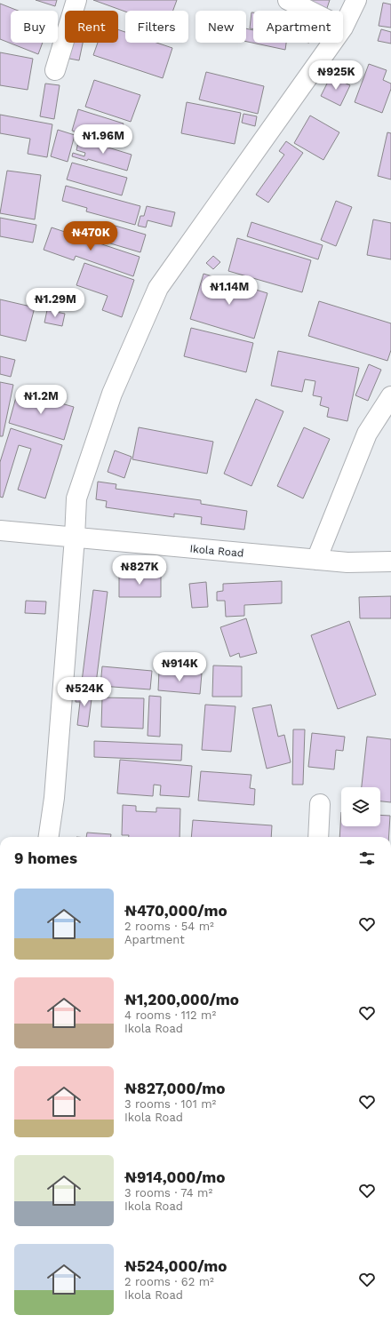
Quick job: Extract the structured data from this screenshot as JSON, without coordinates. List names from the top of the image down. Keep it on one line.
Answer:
{"streets":{"street":["Ikola Road"]},"page":{"chip":["Buy","Rent","Filters","New","Apartment"],"price":["₦925K","₦1.96M","₦470K","₦1.14M","₦1.29M","₦1.2M","₦827K","₦914K","₦524K"],"heading":"9 homes","list":[{"name":"₦470,000/mo","note":"2 rooms · 54 m² · Apartment"},{"name":"₦1,200,000/mo","note":"4 rooms · 112 m² · Ikola Road"},{"name":"₦827,000/mo","note":"3 rooms · 101 m² · Ikola Road"},{"name":"₦914,000/mo","note":"3 rooms · 74 m² · Ikola Road"},{"name":"₦524,000/mo","note":"2 rooms · 62 m² · Ikola Road"}]}}
